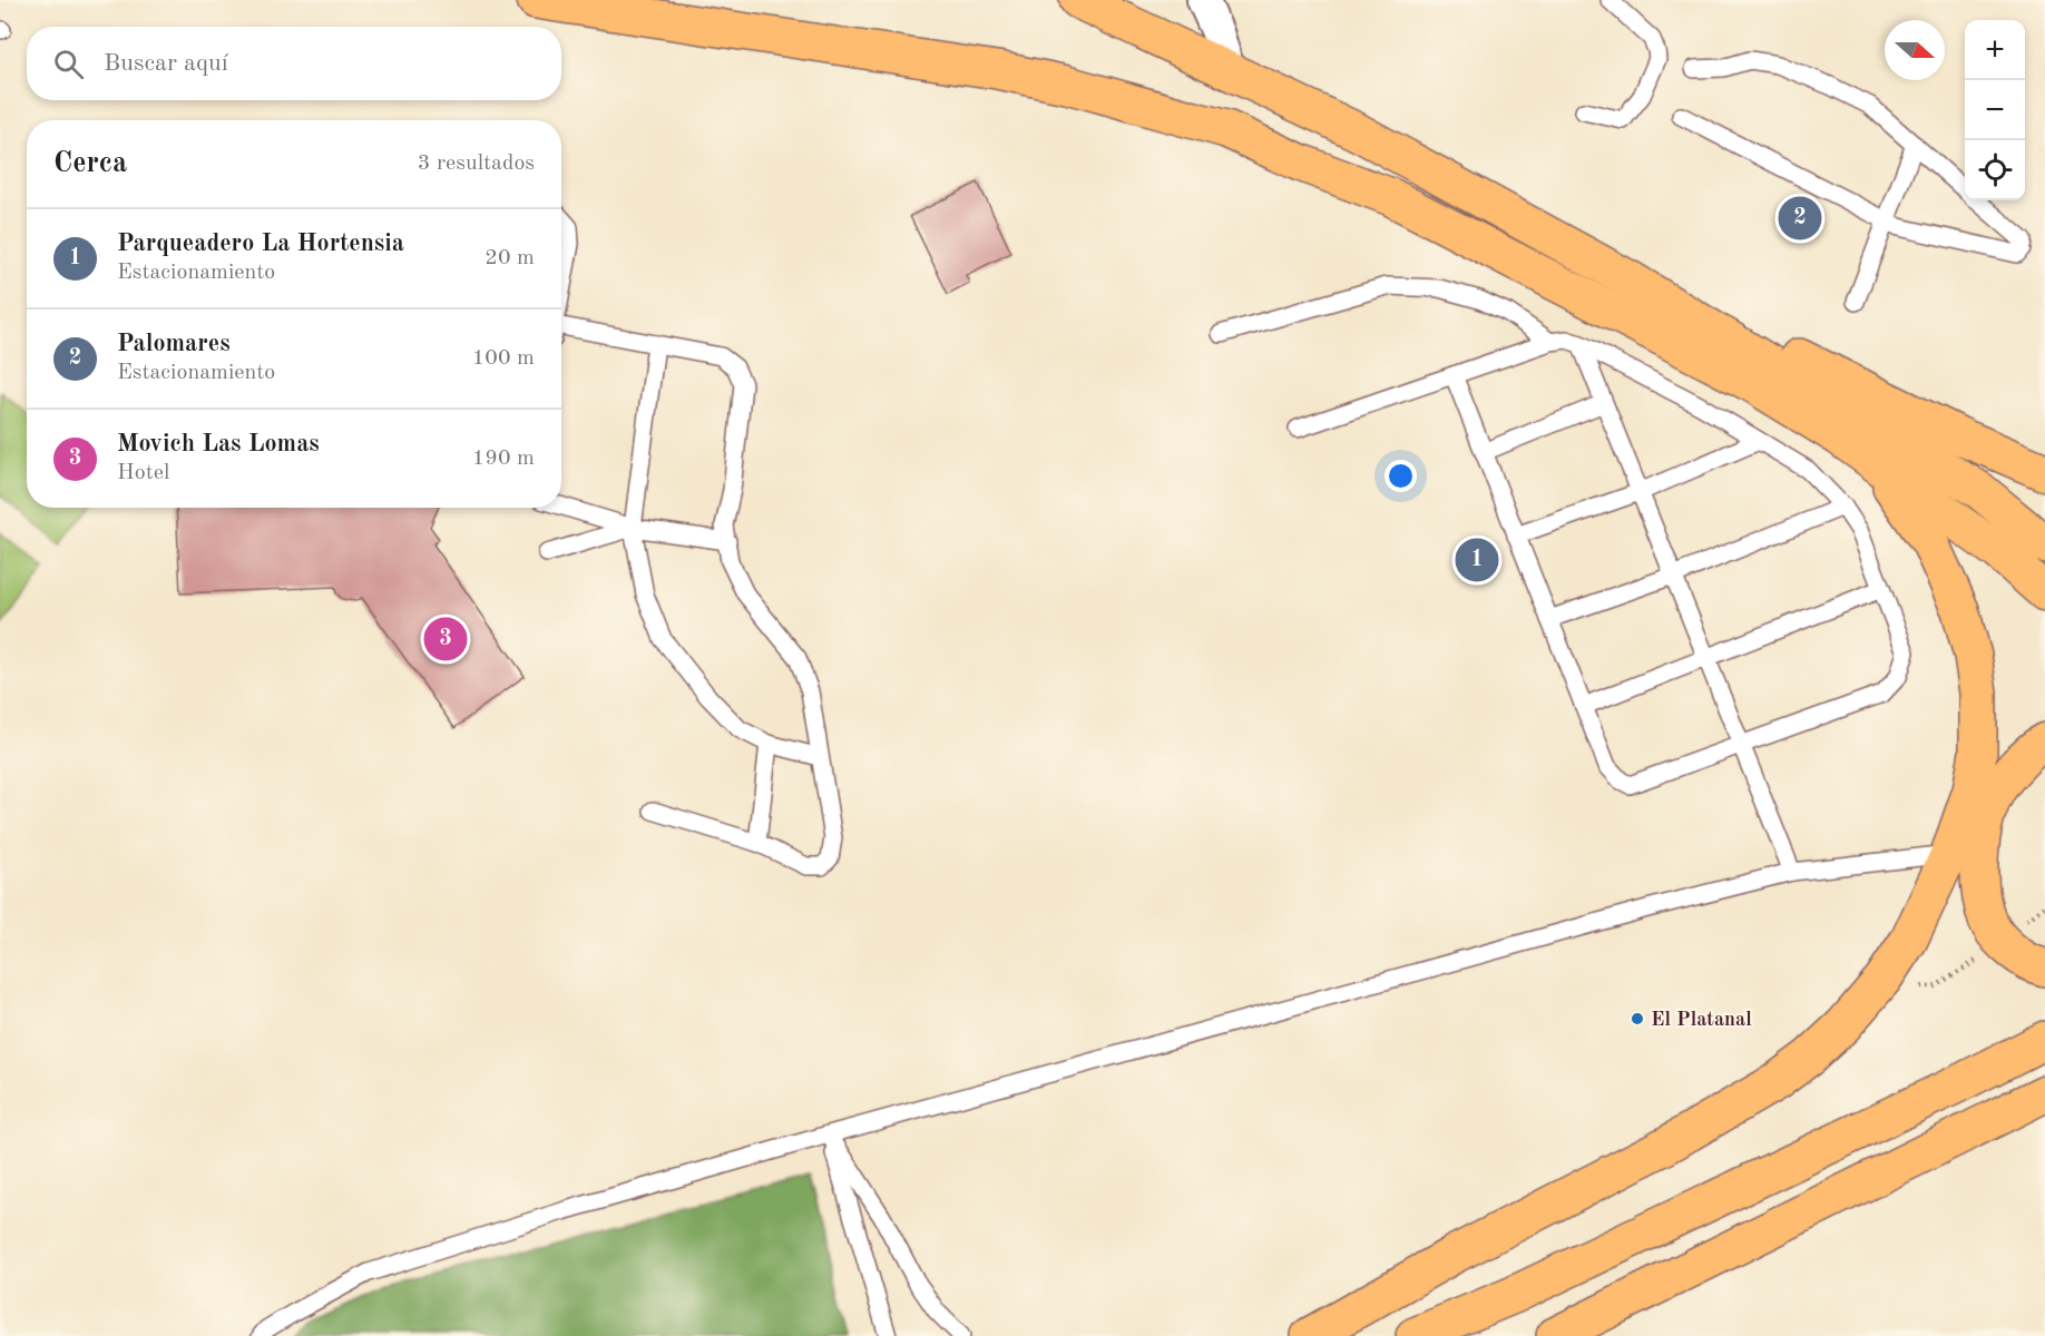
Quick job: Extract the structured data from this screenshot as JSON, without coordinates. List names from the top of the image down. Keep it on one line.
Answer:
{"places":["El Platanal"],"north":"right","page":{"map_buttons":["+","−"],"search":"Buscar aquí","heading":["Cerca","3 resultados"],"pins":["2","1","3"],"list":[{"mark":"1","name":"Parqueadero La Hortensia","note":"Estacionamiento","value":"20 m"},{"mark":"2","name":"Palomares","note":"Estacionamiento","value":"100 m"},{"mark":"3","name":"Movich Las Lomas","note":"Hotel","value":"190 m"}]}}
